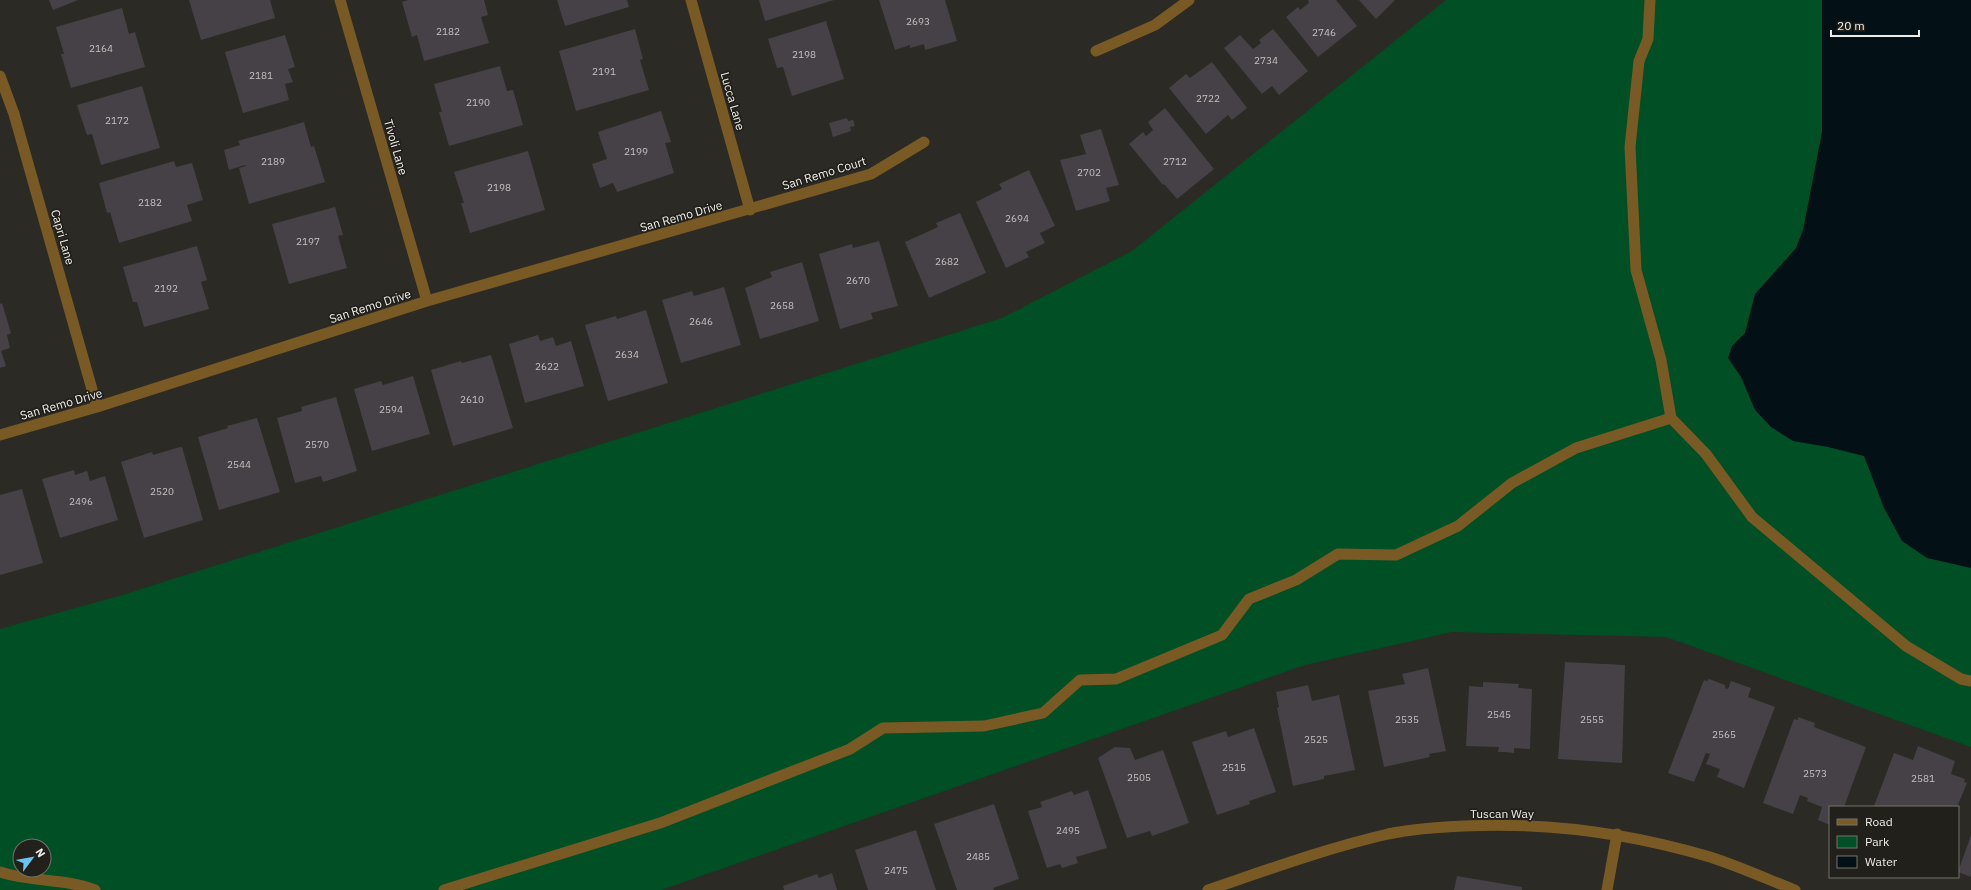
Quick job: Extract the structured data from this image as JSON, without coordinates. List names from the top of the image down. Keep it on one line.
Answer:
{"streets":{"street":["Lucca Lane","Tivoli Lane","San Remo Court","San Remo Drive","Capri Lane","Tuscan Way"]},"crossings":[["Lucca Lane","San Remo Court"],["Lucca Lane","San Remo Drive"],["Tivoli Lane","San Remo Drive"],["San Remo Court","San Remo Drive"],["San Remo Drive","Capri Lane"]],"house_numbers":["2693","2182","2746","2164","2198","2734","2191","2181","2722","2190","2172","2199","2189","2712","2702","2198","2182","2694","2197","2682","2670","2192","2658","2646","2634","2622","2610","2594","2570","2544","2520","2496","2545","2535","2555","2565","2525","2515","2573","2505","2581","2495","2485","2475"],"legend":["Road","Park","Water"],"scale_bar":"20 m","north":"top right"}
